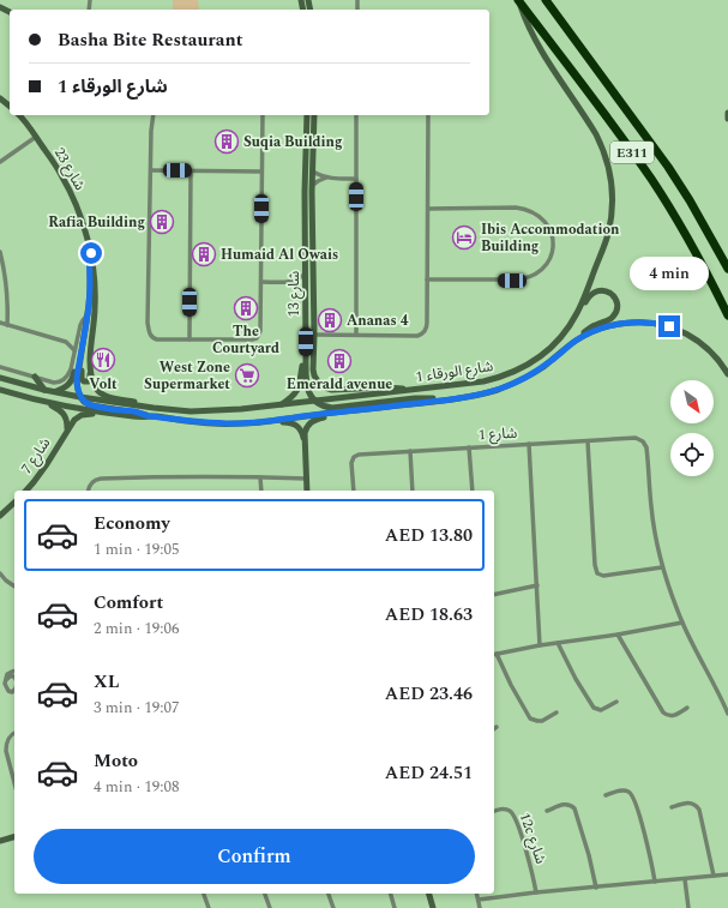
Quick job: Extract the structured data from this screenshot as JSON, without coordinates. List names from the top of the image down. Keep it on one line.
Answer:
{"streets":{"highway":["E311"],"street":["شارع 23","شارع 13","شارع الورقاء 1","شارع 1","شارع 7","12c شارع"]},"crossings":[["E311","شارع الورقاء 1"],["شارع 23","شارع الورقاء 1"],["شارع 13","شارع الورقاء 1"],["شارع الورقاء 1","شارع 7"]],"places":{"building":["Suqia Building","Rafia Building","Humaid Al Owais","The Courtyard","Ananas 4","Emerald avenue"],"hotel":["Ibis Accommodation Building"],"restaurant":["Volt"],"supermarket":["West Zone Supermarket"]},"north":"bottom right","page":{"banner":["Basha Bite Restaurant","شارع الورقاء 1"],"bubble":"4 min","list":[{"name":"Economy","note":"1 min · 19:05","value":"AED 13.80"},{"name":"Comfort","note":"2 min · 19:06","value":"AED 18.63"},{"name":"XL","note":"3 min · 19:07","value":"AED 23.46"},{"name":"Moto","note":"4 min · 19:08","value":"AED 24.51"}],"buttons":"Confirm"}}
